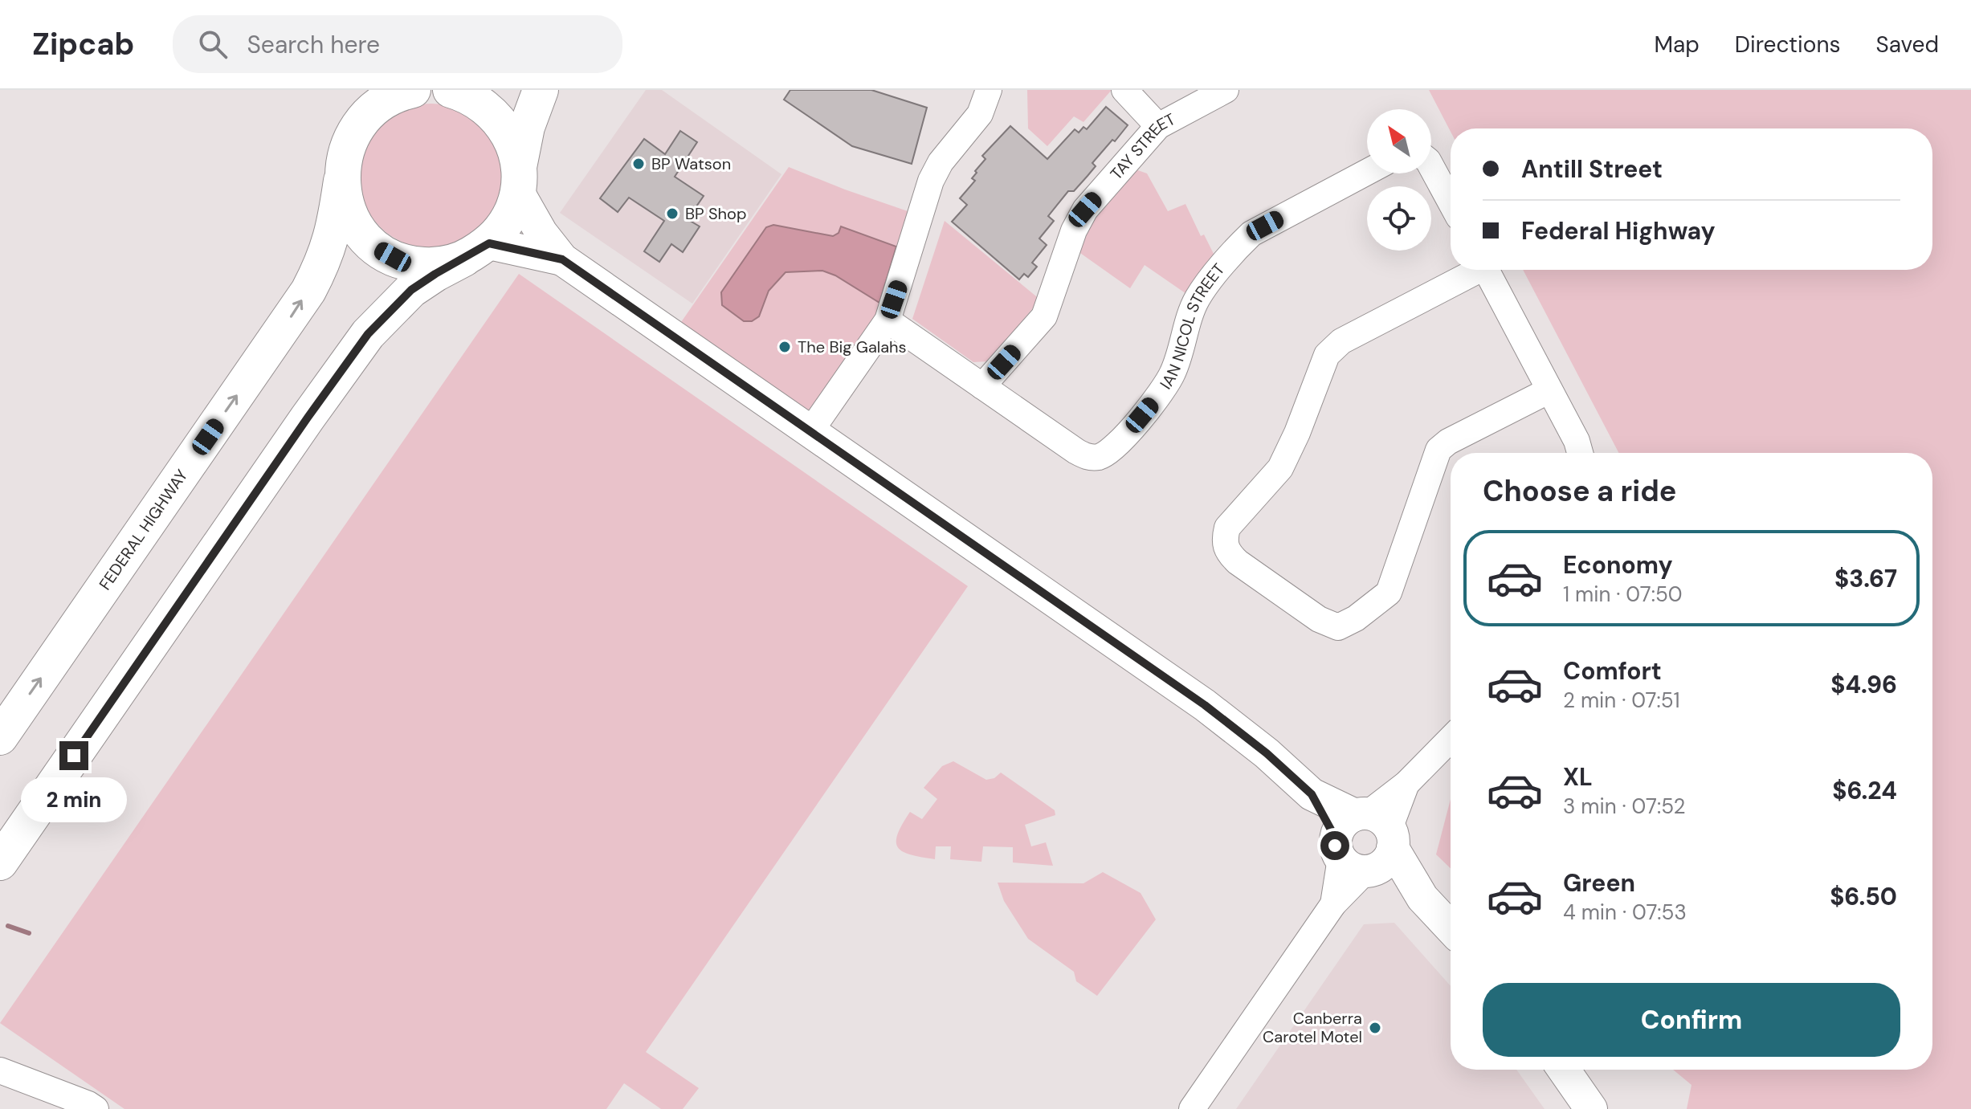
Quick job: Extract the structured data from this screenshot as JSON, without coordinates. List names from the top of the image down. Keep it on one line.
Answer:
{"streets":{"highway":["FEDERAL HIGHWAY"],"street":["TAY STREET","IAN NICOL STREET"]},"crossings":[["TAY STREET","IAN NICOL STREET"]],"places":["BP Watson","BP Shop","The Big Galahs","Canberra Carotel Motel"],"north":"top left","page":{"header":"Zipcab","search":"Search here","nav":["Map","Directions","Saved"],"banner":["Antill Street","Federal Highway"],"heading":"Choose a ride","list":[{"name":"Economy","note":"1 min · 07:50","value":"$3.67"},{"name":"Comfort","note":"2 min · 07:51","value":"$4.96"},{"name":"XL","note":"3 min · 07:52","value":"$6.24"},{"name":"Green","note":"4 min · 07:53","value":"$6.50"}],"bubble":"2 min","buttons":"Confirm"}}
